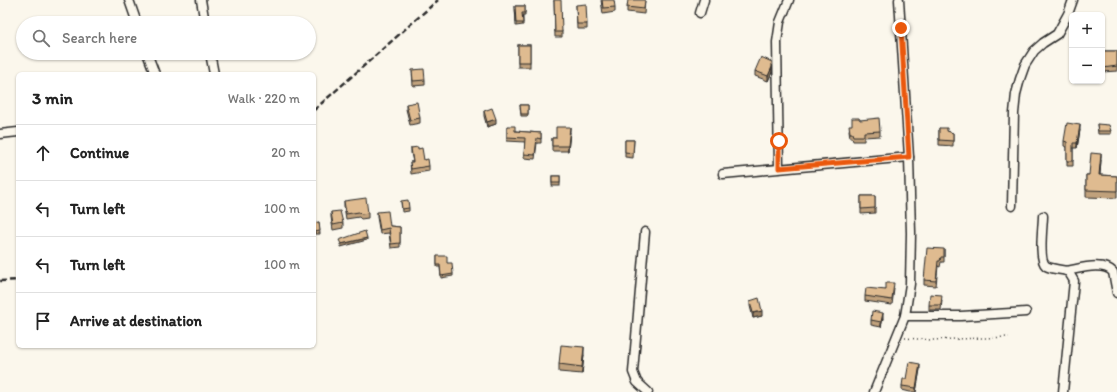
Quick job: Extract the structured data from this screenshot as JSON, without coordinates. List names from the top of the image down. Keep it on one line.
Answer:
{"page":{"map_buttons":["+","−"],"search":"Search here","heading":["3 min","Walk · 220 m"],"list":[["Continue","20 m"],["Turn left","100 m"],["Turn left","100 m"],"Arrive at destination"]}}
